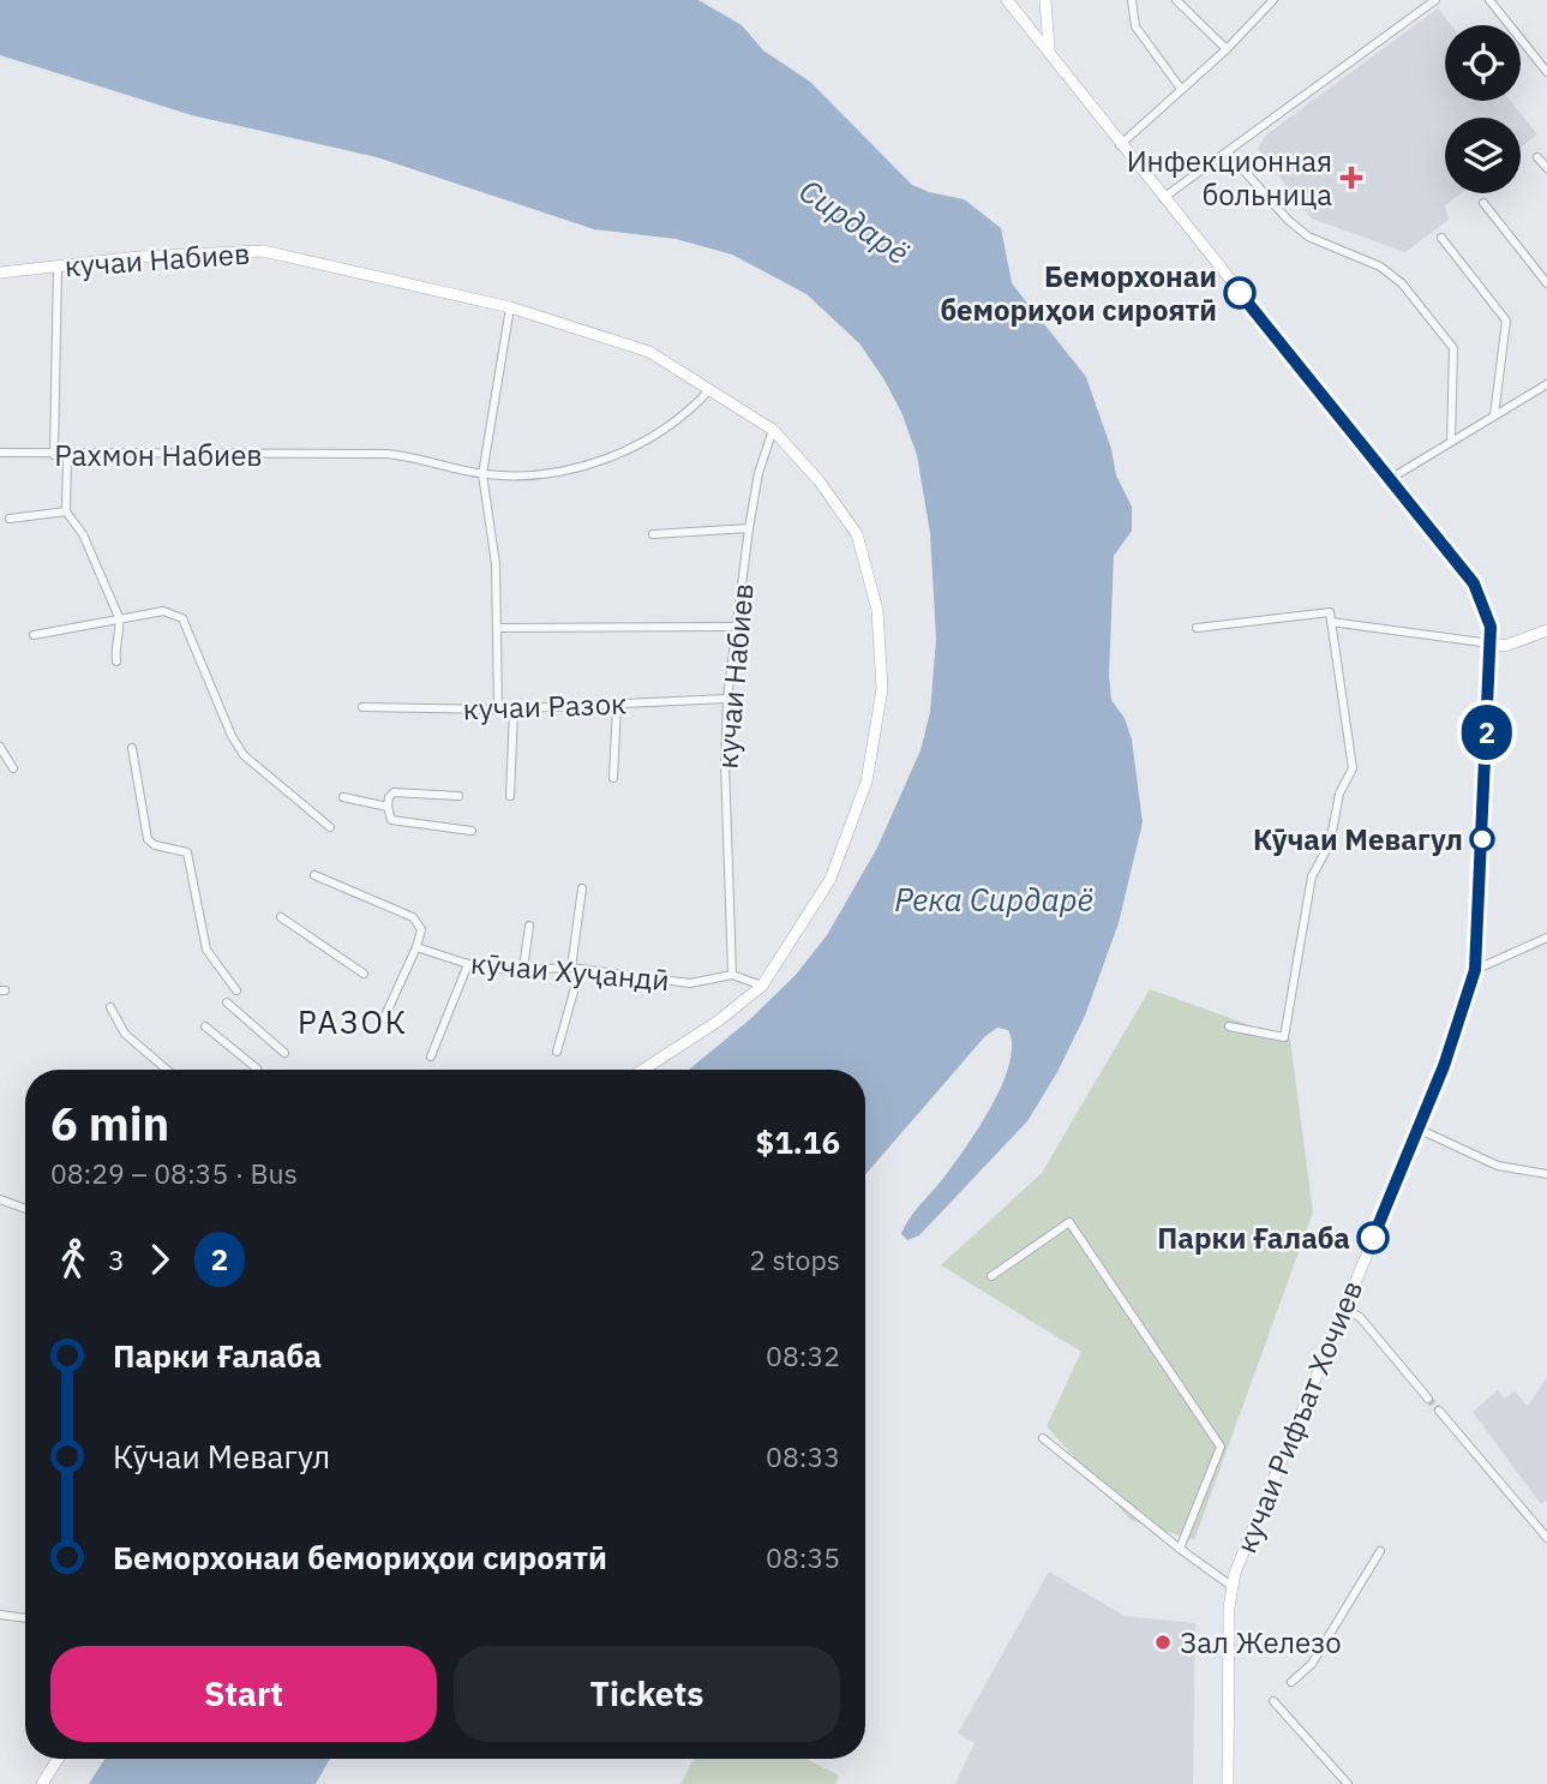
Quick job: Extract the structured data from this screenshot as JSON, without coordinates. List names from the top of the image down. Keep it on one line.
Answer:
{"streets":{"main road":["кучаи Набиев","кучаи Рифъат Хочиев"],"street":["Рахмон Набиев","кучаи Разок","кӯчаи Хуҷандӣ"]},"crossings":[["кучаи Набиев","кучаи Разок"],["кучаи Набиев","кӯчаи Хуҷандӣ"]],"districts":["РАЗОК"],"water":["Сирдарё","Река Сирдарё"],"places":{"health":["Инфекционная больница"],"other":["Беморхонаи бемориҳои сироятӣ","Кӯчаи Мевагул","Парки Ғалаба","Зал Железо"]},"lines":["bus line 2"],"page":{"on_map":"2","heading":["6 min","08:29 – 08:35 · Bus","$1.16"],"legs":["3","2","2 stops"],"list":[{"name":"Парки Ғалаба","value":"08:32"},{"name":"Кӯчаи Мевагул","value":"08:33"},{"name":"Беморхонаи бемориҳои сироятӣ","value":"08:35"}],"buttons":["Start","Tickets"]}}
